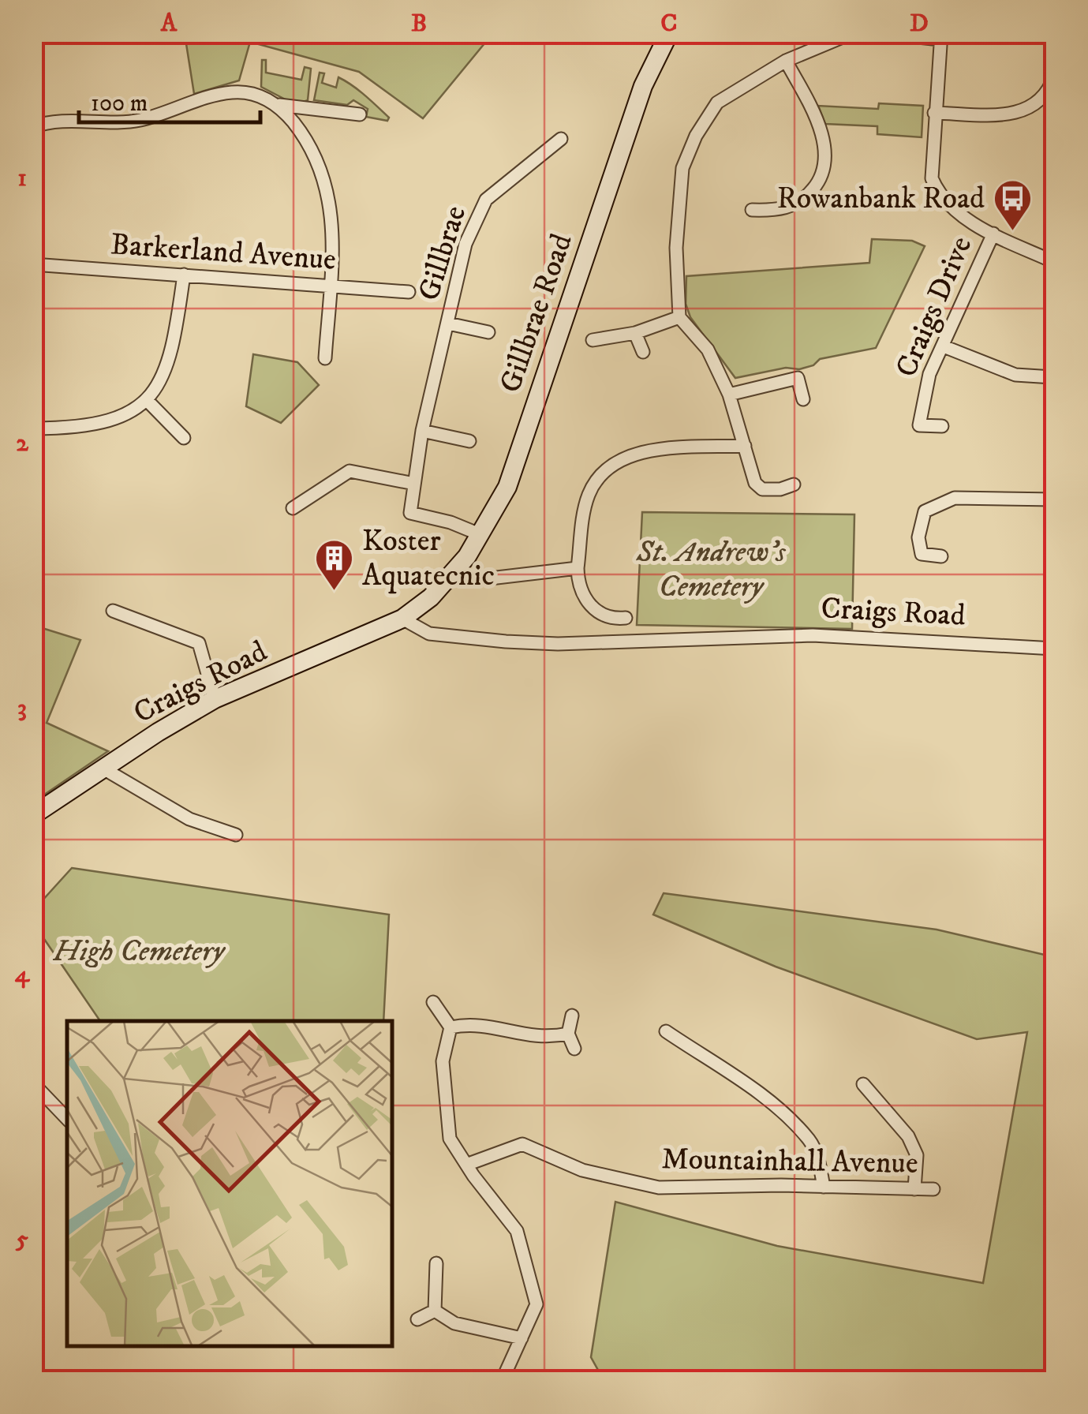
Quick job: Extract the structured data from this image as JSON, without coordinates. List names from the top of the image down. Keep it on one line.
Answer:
{"streets":{"street":["Barkerland Avenue","Gillbrae","Craigs Drive","Gillbrae Road","Craigs Road","Mountainhall Avenue"]},"crossings":[["Gillbrae","Gillbrae Road"],["Gillbrae Road","Craigs Road"]],"parks":["St. Andrew's Cemetery","High Cemetery"],"places":{"bus stop":["Rowanbank Road"],"building":["Koster Aquatecnic"]},"scale_bar":"100 m","grid":{"columns":["A","B","C","D"],"rows":["1","2","3","4","5"]}}
